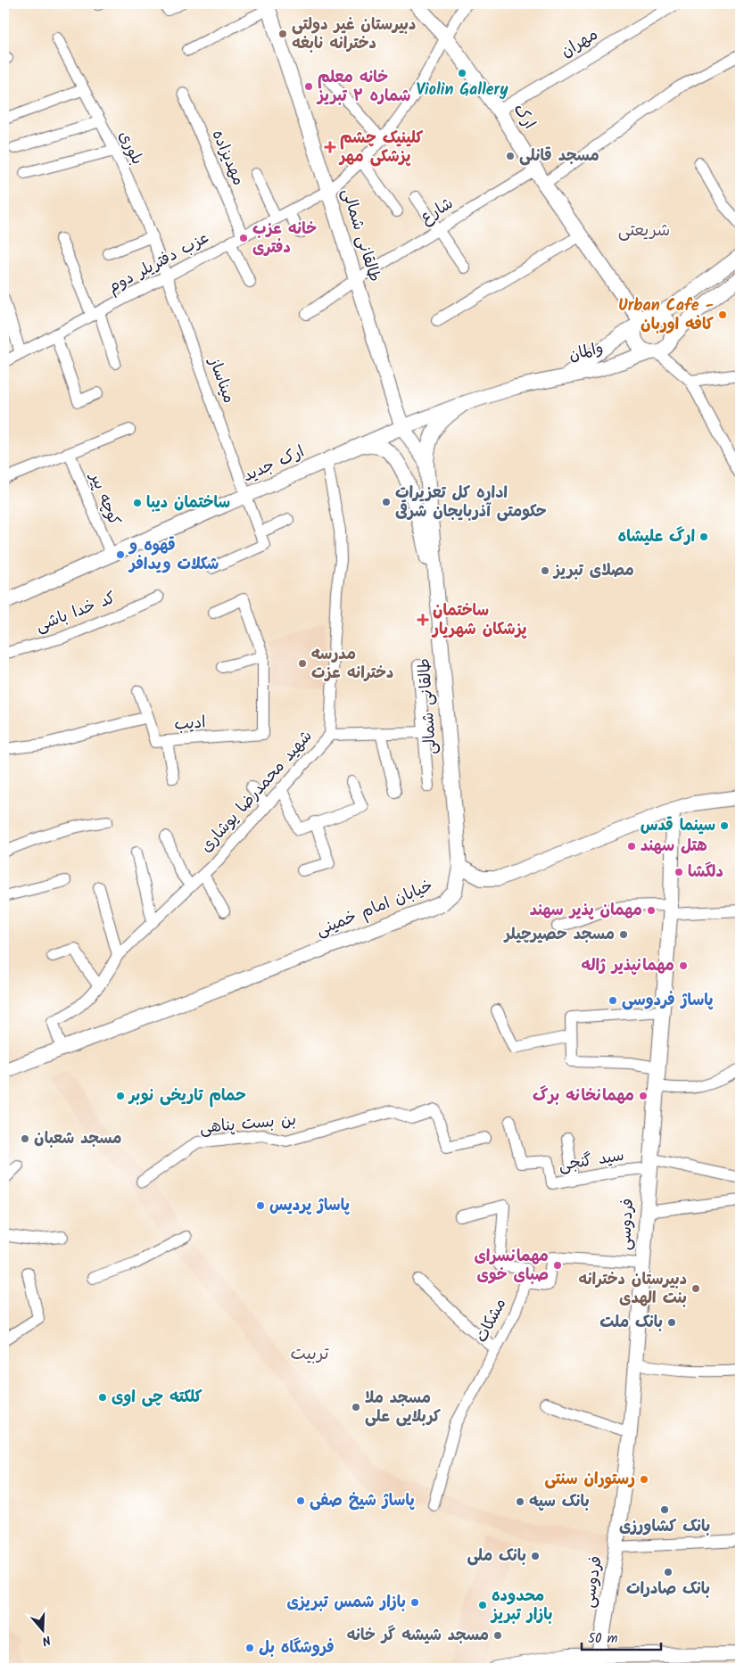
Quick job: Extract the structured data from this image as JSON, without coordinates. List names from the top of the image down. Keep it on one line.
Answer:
{"streets":{"main road":["ارک","طالقانی شمالی","والمان","ارک جدید","خیابان امام خمینی","فردوسی"],"street":["مهران","بلوری","مهدیزاده","شارع","عزب دفتریلر دوم","میناساز","کوچه پیر","کد خدا باشی","ادیب","شهید محمدرضا یوشاری","بن بست پناهی","سید گنجی","مشکات"]},"crossings":[["مهران","ارک"],["ارک","شارع"],["ارک","عزب دفتریلر دوم"],["ارک","والمان"],["بلوری","عزب دفتریلر دوم"],["بلوری","میناساز"],["مهدیزاده","عزب دفتریلر دوم"],["شارع","طالقانی شمالی"],["طالقانی شمالی","عزب دفتریلر دوم"],["طالقانی شمالی","ارک جدید"],["طالقانی شمالی","خیابان امام خمینی"],["عزب دفتریلر دوم","میناساز"],["والمان","ارک جدید"],["میناساز","ارک جدید"],["ارک جدید","کوچه پیر"],["ارک جدید","شهید محمدرضا یوشاری"],["شهید محمدرضا یوشاری","خیابان امام خمینی"],["سید گنجی","فردوسی"]],"districts":["شریعتی","تربیت"],"places":{"other":["دبیرستان غیر دولتی دخترانه نابغه","Violin Gallery","خانه معلم شماره ۲ تبریز","مسجد قانلی","خانه عزب دفتری","Urban Cafe - کافه اوربان","اداره کل تعزیرات حکومتی آذربایجان شرقی","ساختمان دیبا","ارگ علیشاه","قهوه و شکلات ویدافر","مصلای تبریز","مدرسه دخترانه عزت","سینما قدس","هتل سهند","دلگشا","مهمان پذیر سهند","مسجد حصیرچیلر","مهمانپذیر ژاله","پاساژ فردوسی","حمام تاریخی نوبر","مهمانخانه برگ","مسجد شعبان","پاساژ پردیس","مهمانسرای صبای خوی","دبیرستان دخترانه بنت الهدی","بانک ملت","کلکته چی اوی","مسجد ملا کربلایی علی","رستوران سنتی","پاساژ شیخ صفی","بانک سپه","بانک کشاورزی","بانک ملی","بانک صادرات","بازار شمس تبریزی","محدوده بازار تبریز","مسجد شیشه گر خانه","فروشگاه بل"],"health":["کلینیک چشم پزشکی مهر","ساختمان پزشکان شهریار"]},"scale_bar":"50 m","north":"bottom"}
